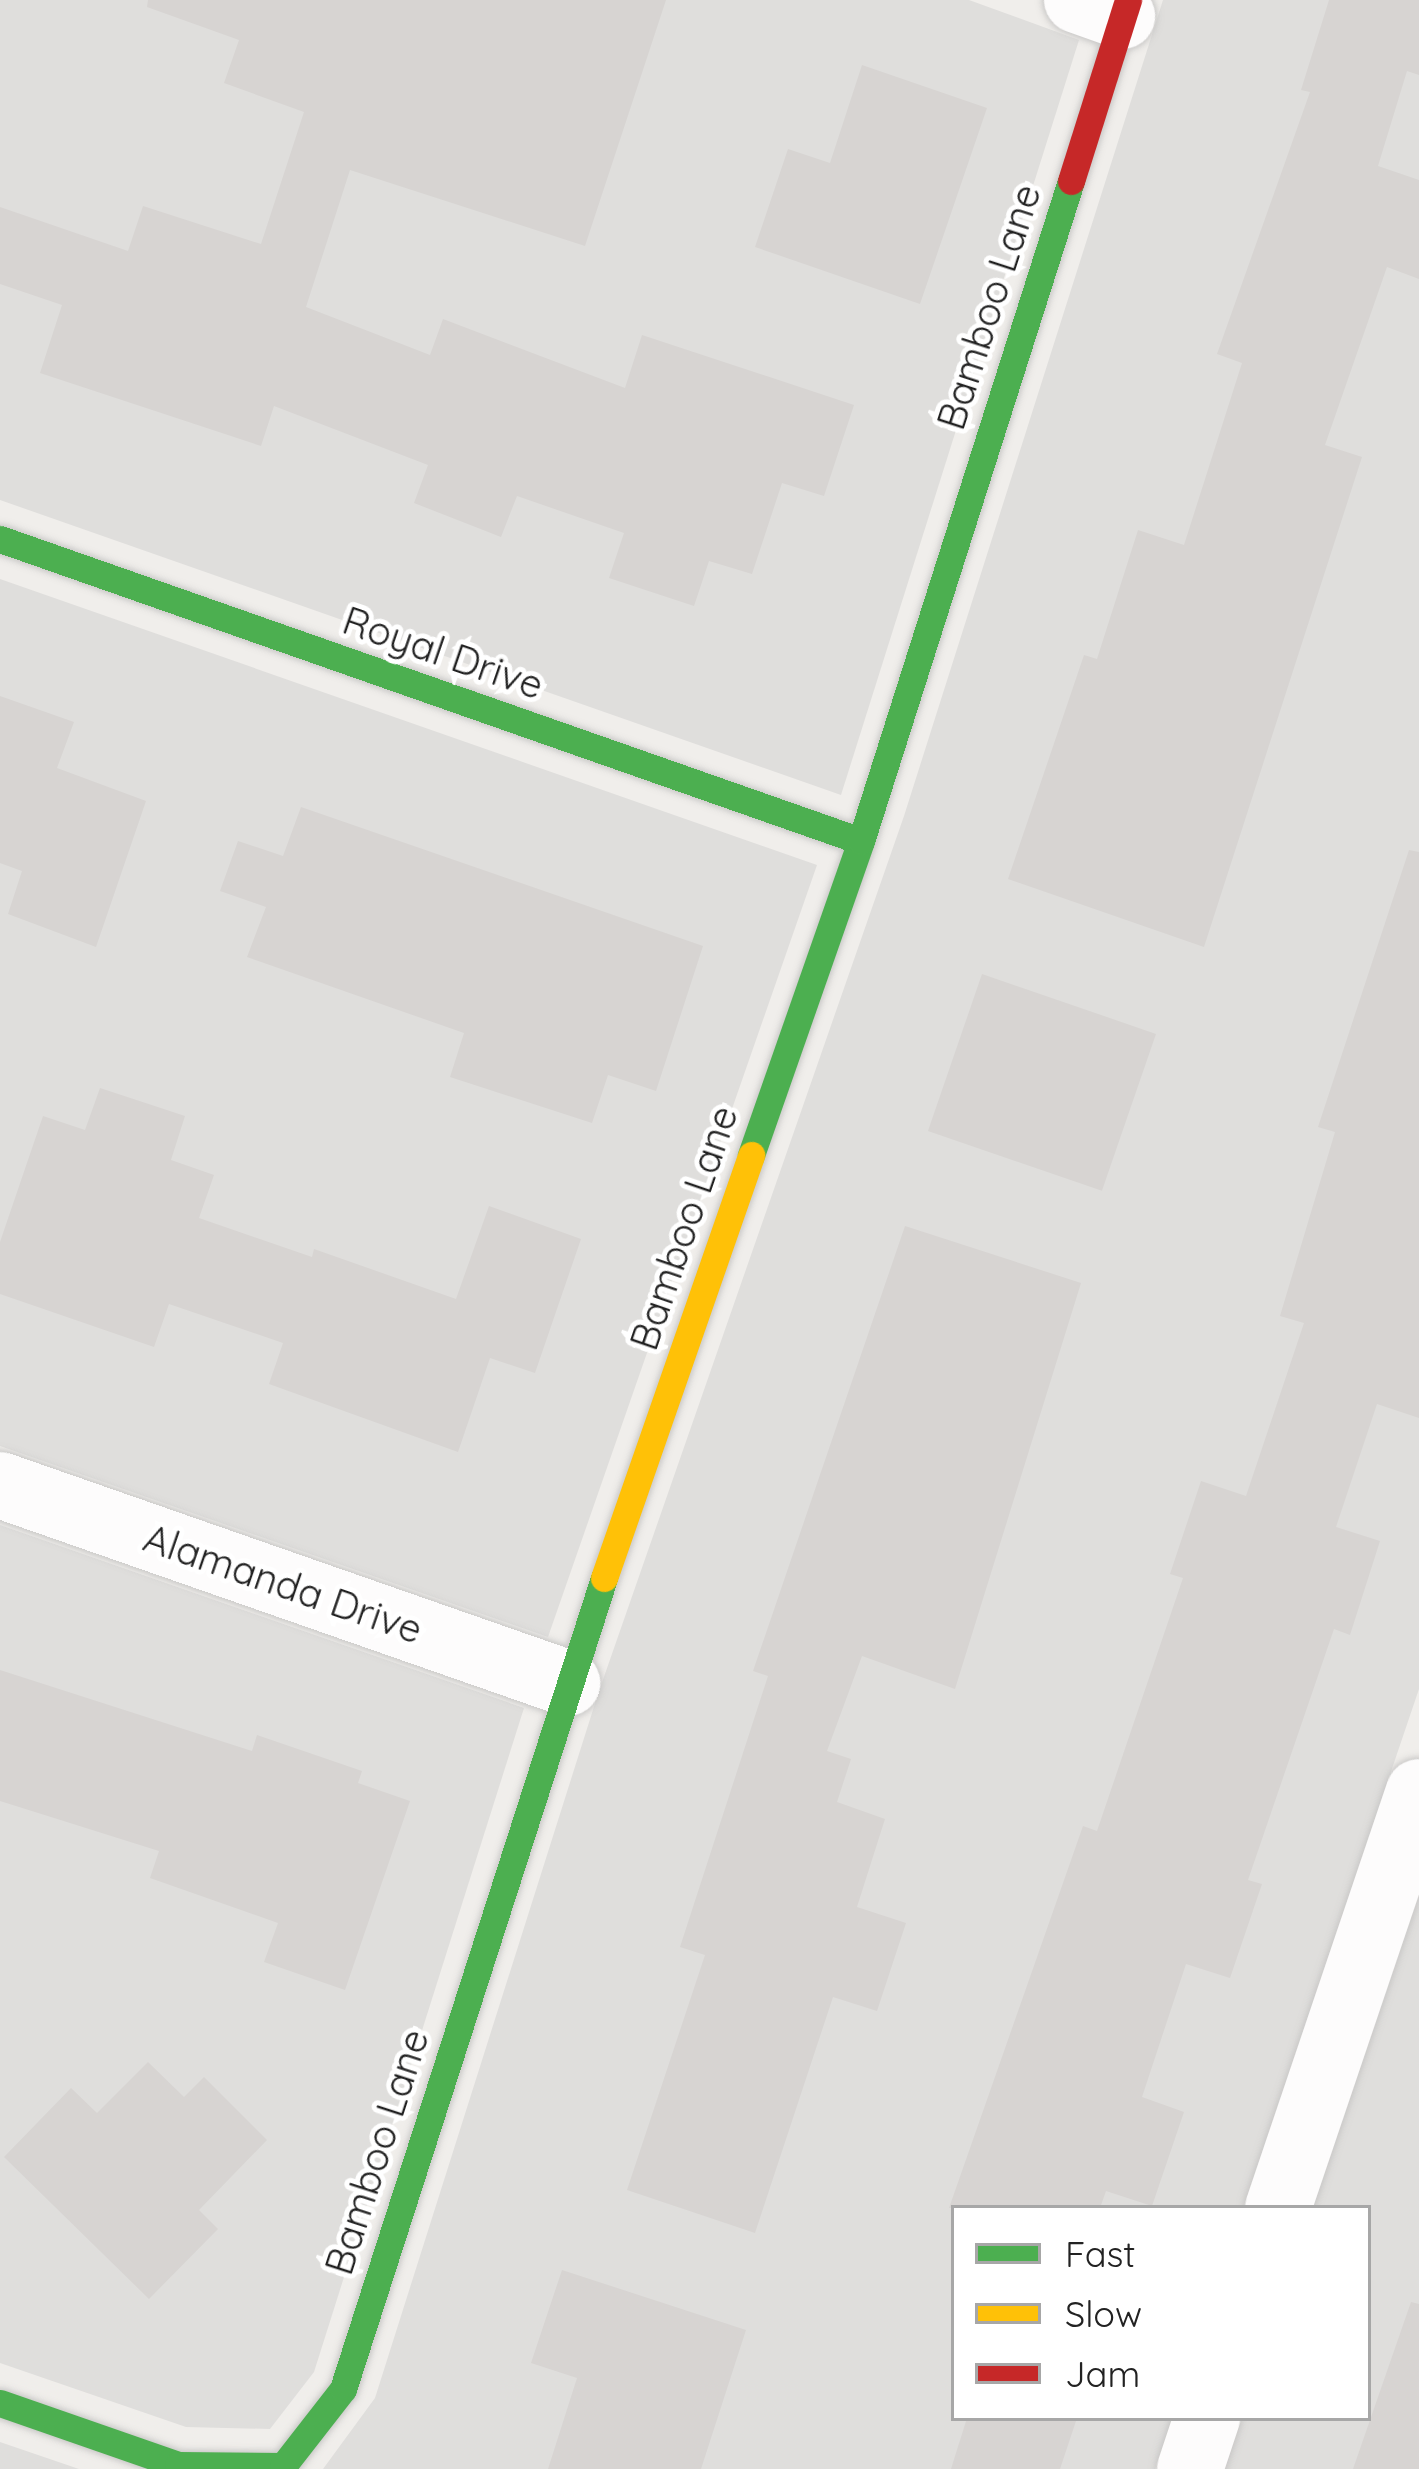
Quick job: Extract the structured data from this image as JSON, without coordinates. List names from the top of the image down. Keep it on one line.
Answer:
{"streets":{"street":["Bamboo Lane","Royal Drive","Alamanda Drive"]},"crossings":[["Bamboo Lane","Royal Drive"],["Bamboo Lane","Alamanda Drive"]],"legend":["Fast","Slow","Jam"]}
